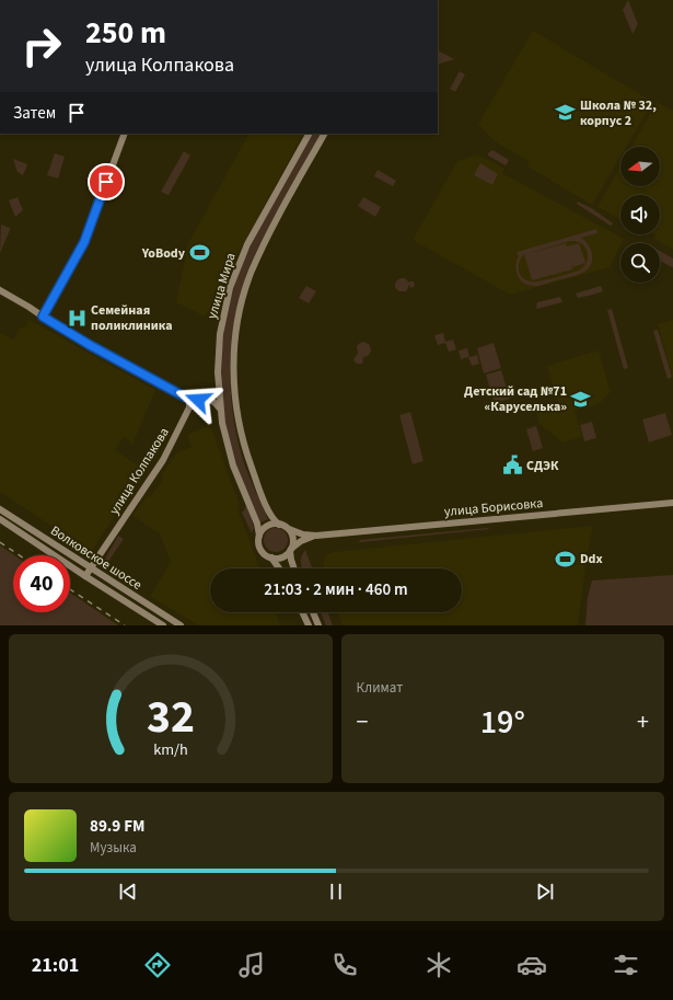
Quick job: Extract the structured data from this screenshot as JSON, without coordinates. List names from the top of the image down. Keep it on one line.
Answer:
{"streets":{"main road":["улица Мира","улица Колпакова","улица Борисовка","Волковское шоссе"]},"crossings":[["улица Мира","улица Борисовка"],["улица Колпакова","Волковское шоссе"]],"places":{"school or university":["Школа № 32, корпус 2","Детский сад №71 «Каруселька»"],"sports":["YoBody","Ddx"],"hospital":["Семейная поликлиника"],"public building":["СДЭК"]},"north":"left","page":{"turn":["250 m","улица Колпакова"],"then":"Затем","limit":"40","trip":"21:03 · 2 мин · 460 m","tile":"Климат","heat":["−","19°","+"],"song":["89.9 FM","Музыка"],"tabs":"21:01","gauge":["32","km/h"]}}
